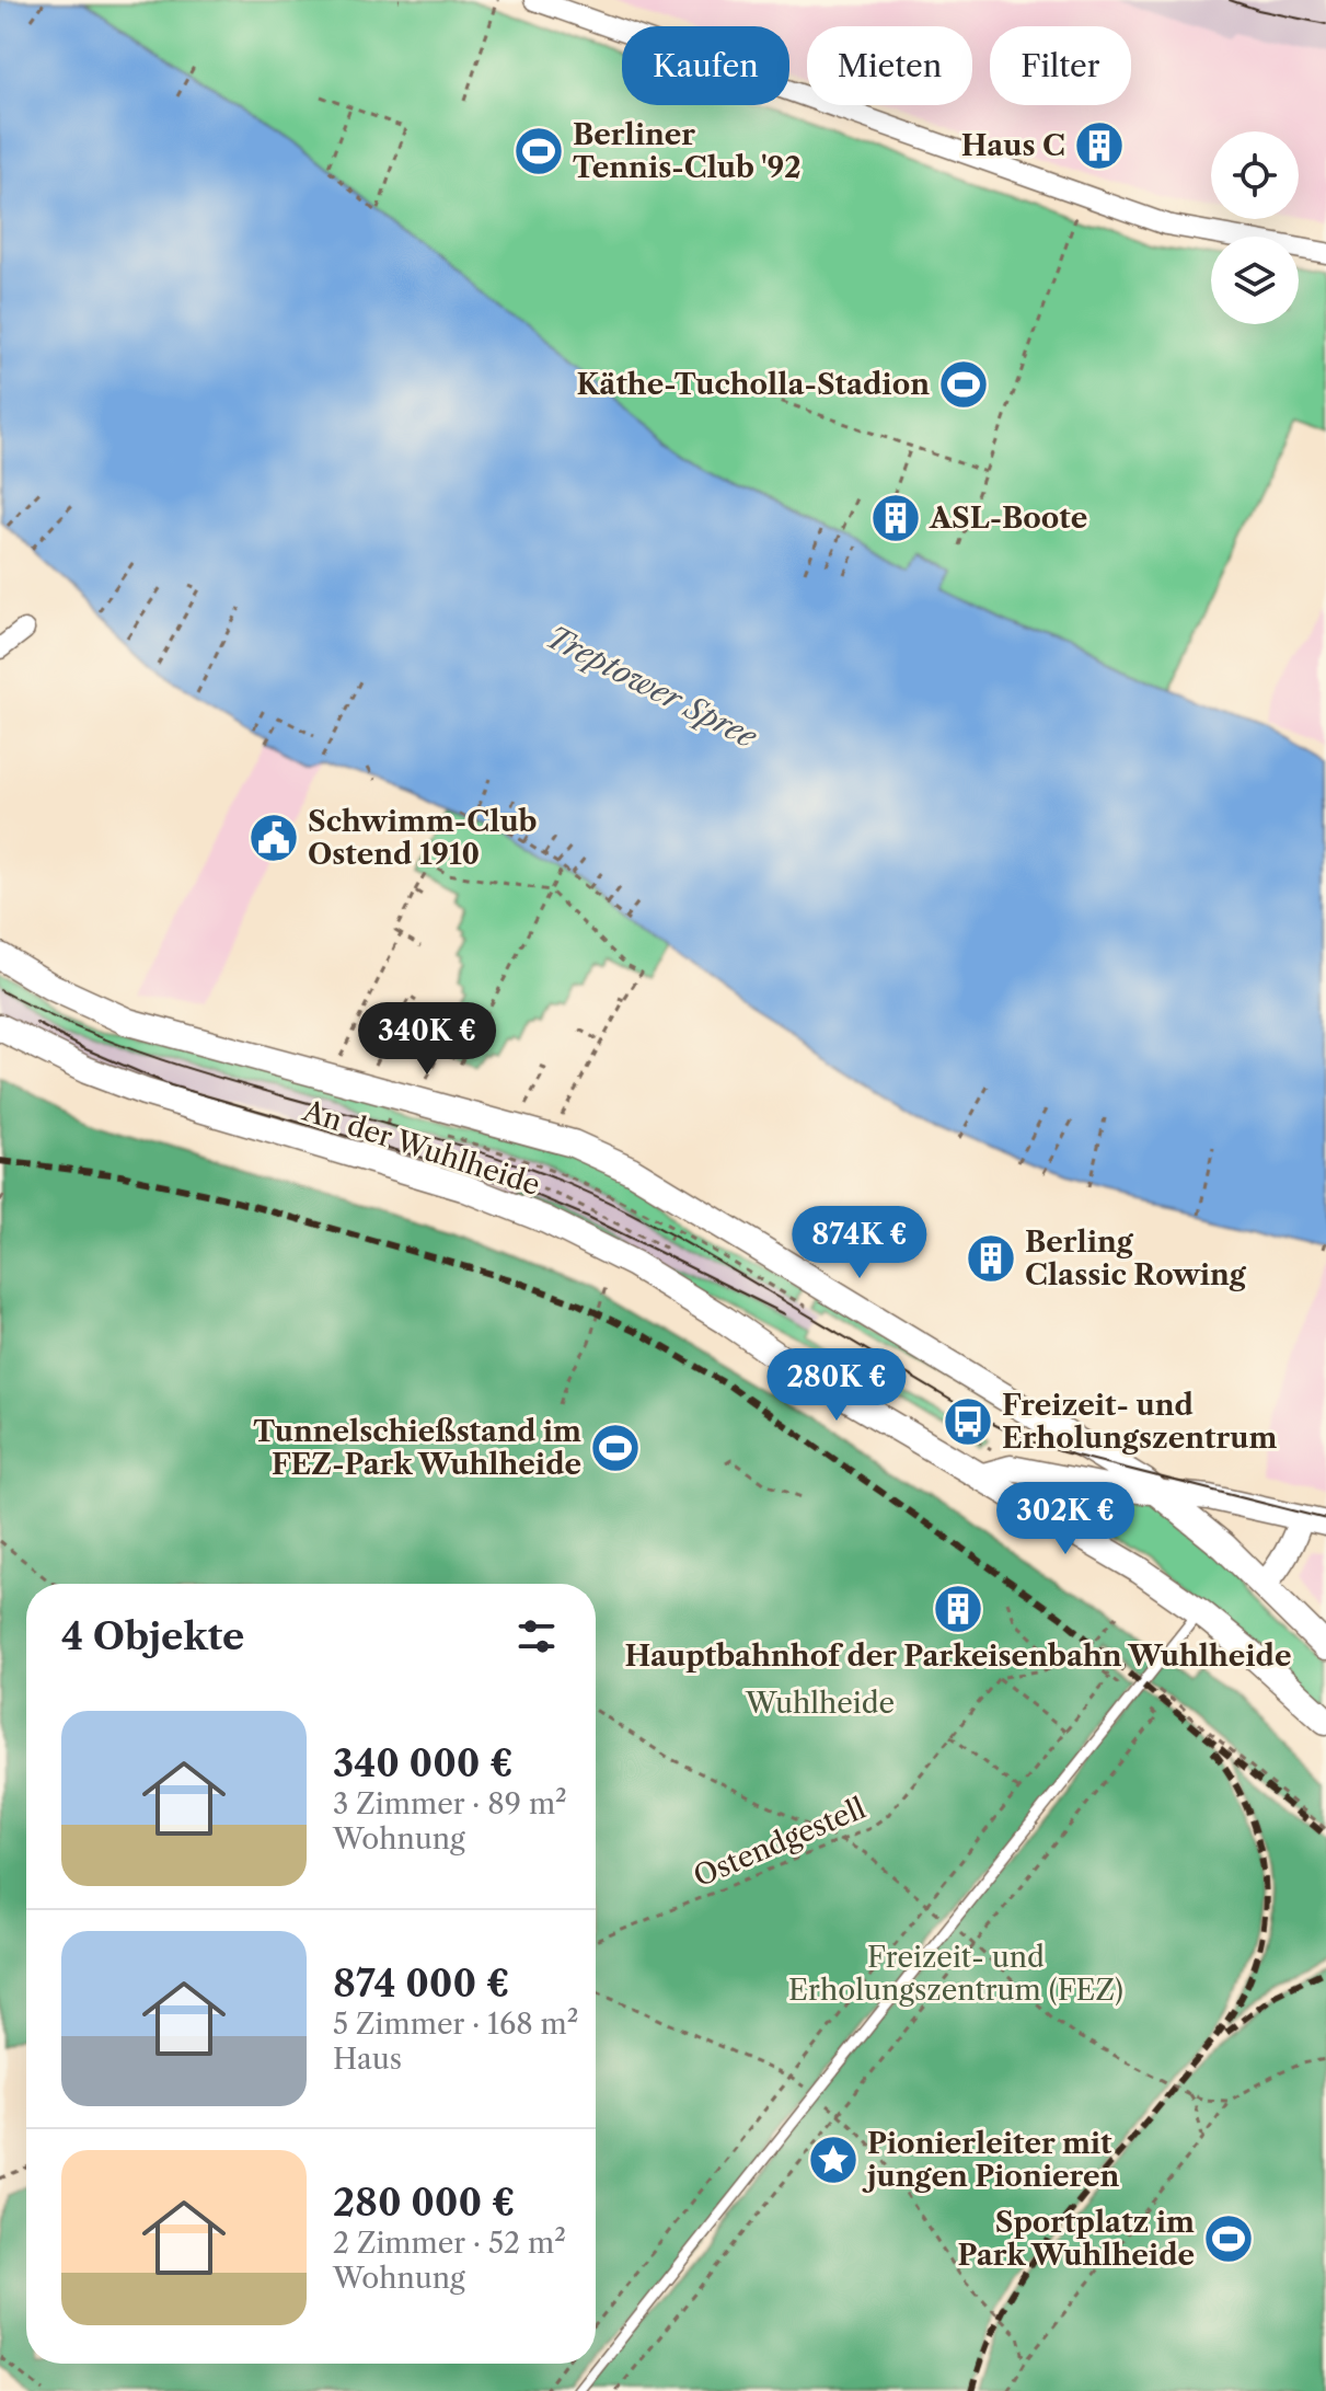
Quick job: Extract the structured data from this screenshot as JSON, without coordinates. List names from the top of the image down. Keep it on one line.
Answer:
{"streets":{"main road":["An der Wuhlheide"],"path":["Ostendgestell"]},"water":["Treptower Spree"],"parks":["Wuhlheide","Freizeit- und Erholungszentrum (FEZ)"],"places":{"building":["Haus C","ASL-Boote","Berling Classic Rowing","Hauptbahnhof der Parkeisenbahn Wuhlheide"],"sports":["Berliner Tennis-Club '92","Käthe-Tucholla-Stadion","Tunnelschießstand im FEZ-Park Wuhlheide","Sportplatz im Park Wuhlheide"],"public building":["Schwimm-Club Ostend 1910"],"bus stop":["Freizeit- und Erholungszentrum"],"place":["Pionierleiter mit jungen Pionieren"]},"page":{"chip":["Kaufen","Mieten","Filter"],"price":["340K €","874K €","280K €","302K €"],"heading":"4 Objekte","list":[{"name":"340 000 €","note":"3 Zimmer · 89 m² · Wohnung"},{"name":"874 000 €","note":"5 Zimmer · 168 m² · Haus"},{"name":"280 000 €","note":"2 Zimmer · 52 m² · Wohnung"}]}}
